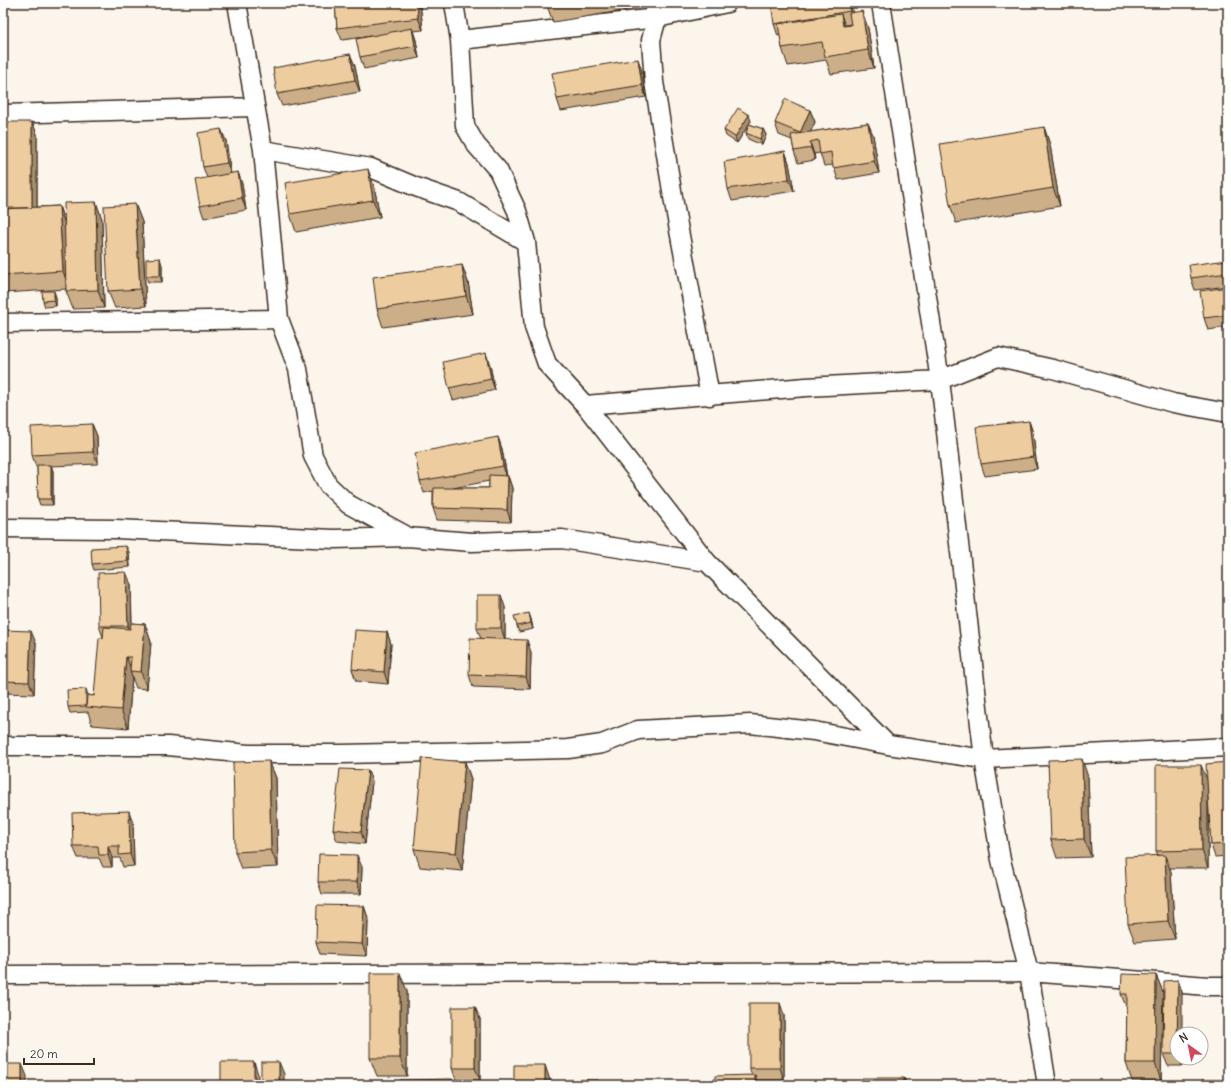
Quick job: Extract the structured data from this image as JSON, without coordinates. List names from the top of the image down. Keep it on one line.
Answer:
{"scale_bar":"20 m","north":"top left"}
